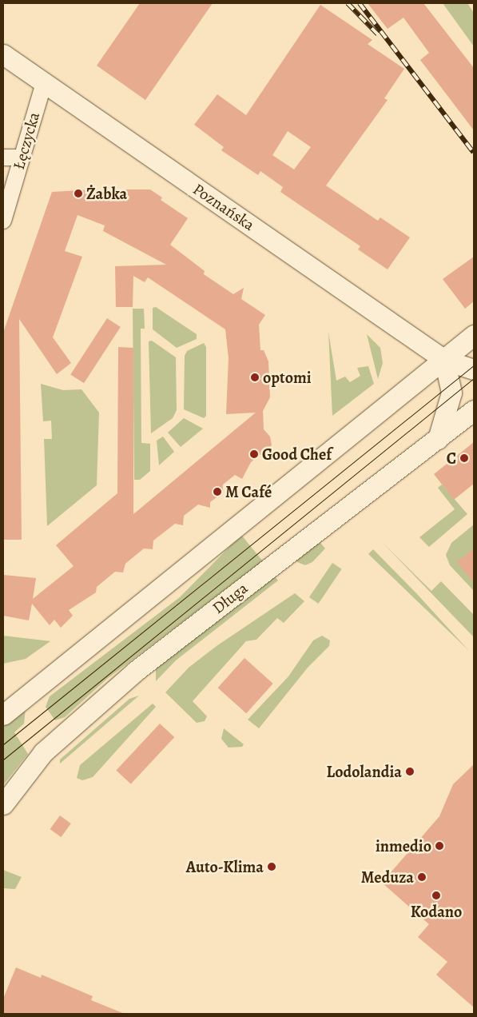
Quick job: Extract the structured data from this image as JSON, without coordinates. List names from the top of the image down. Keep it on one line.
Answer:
{"streets":{"street":["Łęczycka","Poznańska","Długa"]},"crossings":[["Łęczycka","Poznańska"]],"places":["Żabka","optomi","Good Chef","C","M Café","Lodolandia","inmedio","Auto-Klima","Meduza","Kodano"]}
